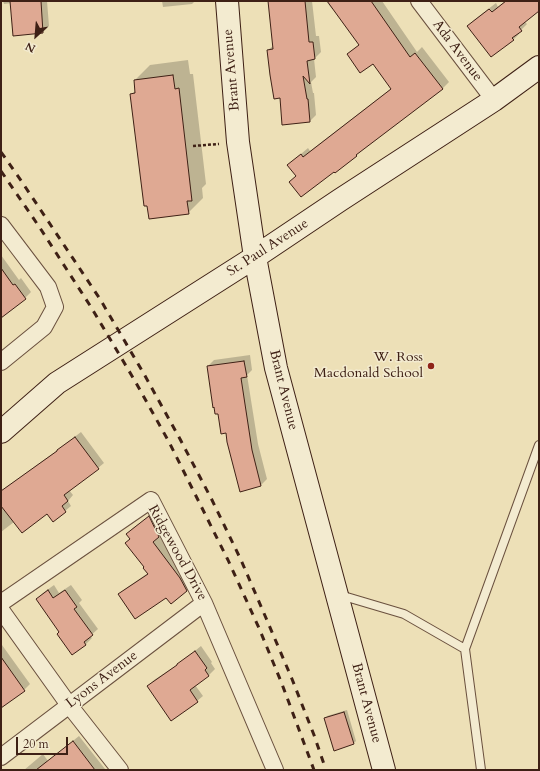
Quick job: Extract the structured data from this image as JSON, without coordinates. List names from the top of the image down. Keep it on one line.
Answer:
{"streets":{"main road":["Brant Avenue","St. Paul Avenue"],"street":["Ada Avenue","Ridgewood Drive","Lyons Avenue"]},"crossings":[["Ada Avenue","St. Paul Avenue"],["Brant Avenue","St. Paul Avenue"],["Ridgewood Drive","Lyons Avenue"]],"places":["W. Ross Macdonald School"],"scale_bar":"20 m","north":"bottom left"}
